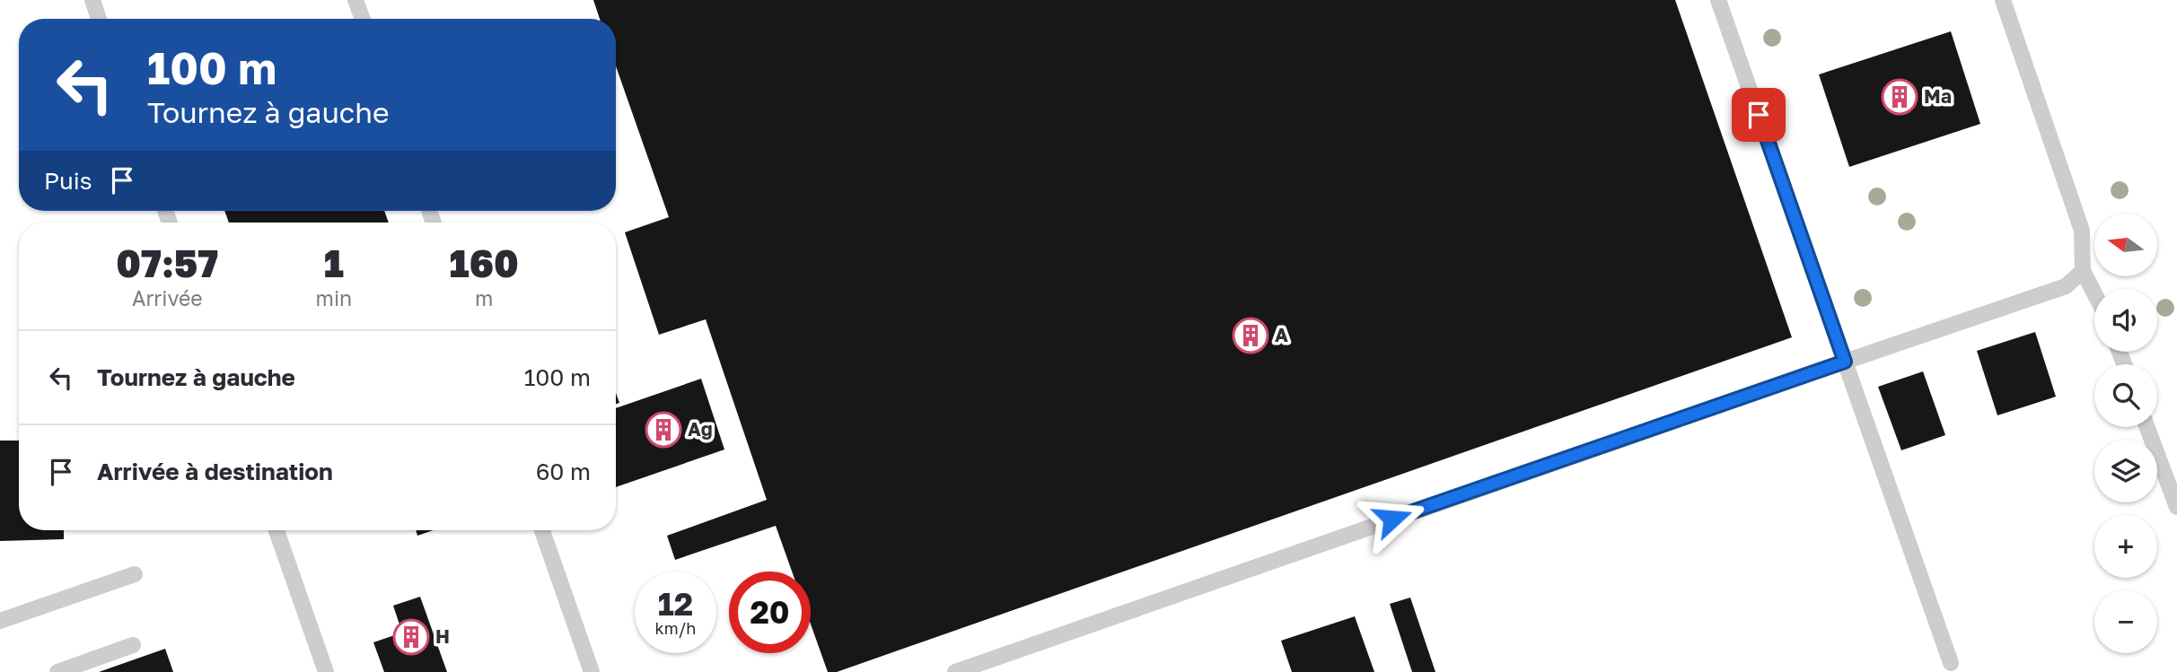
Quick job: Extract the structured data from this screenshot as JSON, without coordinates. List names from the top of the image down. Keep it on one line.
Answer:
{"places":{"building":["Ma","A","Ag","H"]},"north":"left","page":{"turn":["100 m","Tournez à gauche"],"then":"Puis","map_buttons":["+","−"],"eta":["07:57","Arrivée","1","min","160","m"],"list":[{"name":"Tournez à gauche","value":"100 m"},{"name":"Arrivée à destination","value":"60 m"}],"speed":"12 km/h","limit":"20"}}
